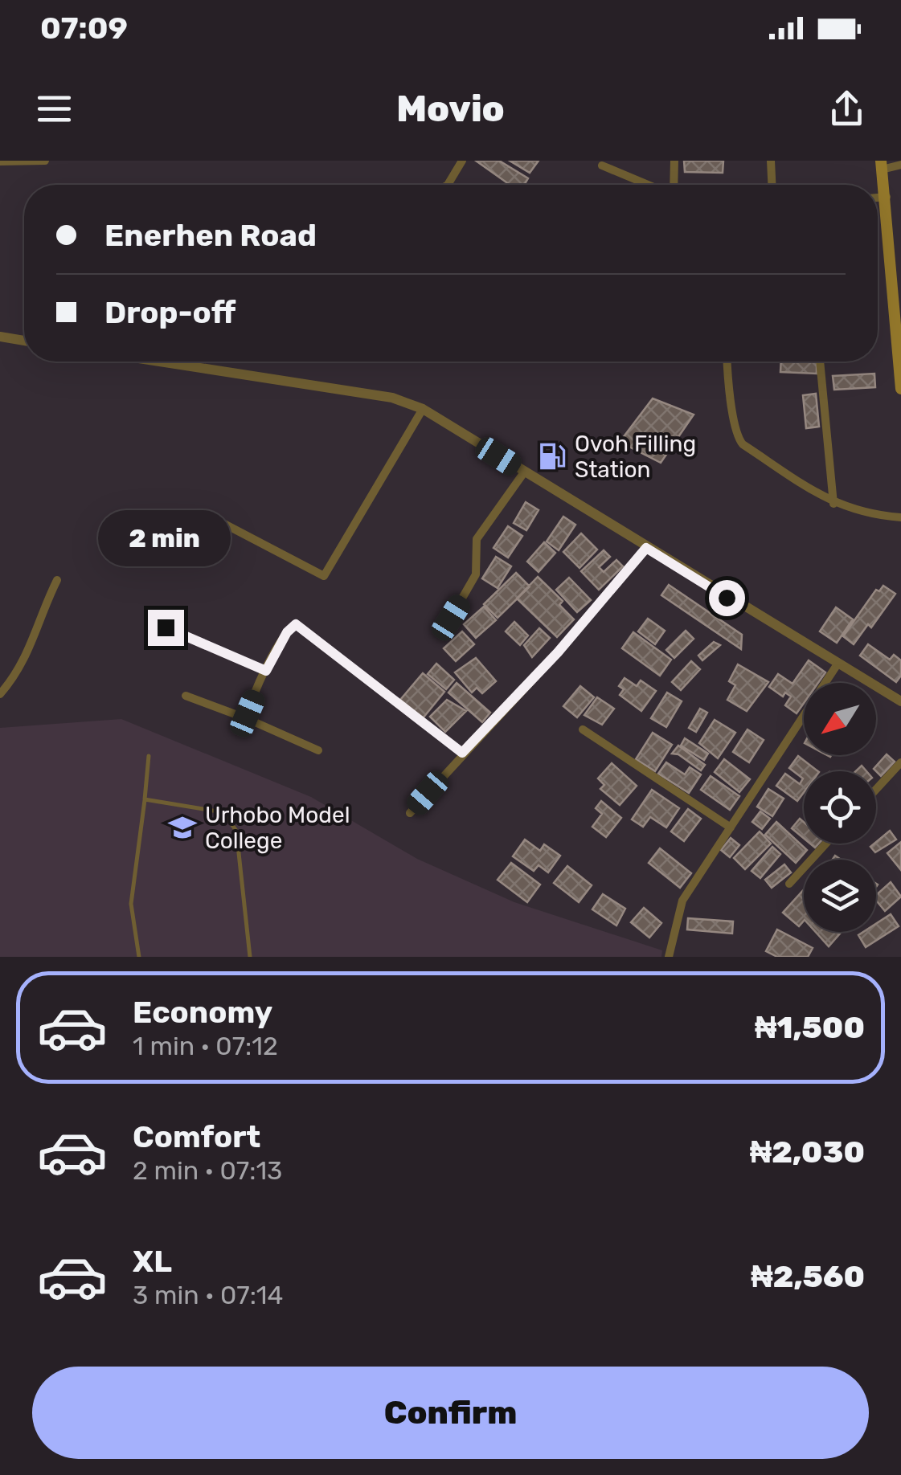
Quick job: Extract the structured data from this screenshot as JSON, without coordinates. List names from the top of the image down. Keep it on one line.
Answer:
{"places":{"fuel station":["Ovoh Filling Station"],"school or university":["Urhobo Model College"]},"north":"bottom left","page":{"status":"07:09","header":"Movio","banner":["Enerhen Road","Drop-off"],"bubble":"2 min","list":[{"name":"Economy","note":"1 min · 07:12","value":"₦1,500"},{"name":"Comfort","note":"2 min · 07:13","value":"₦2,030"},{"name":"XL","note":"3 min · 07:14","value":"₦2,560"}],"buttons":"Confirm"}}
